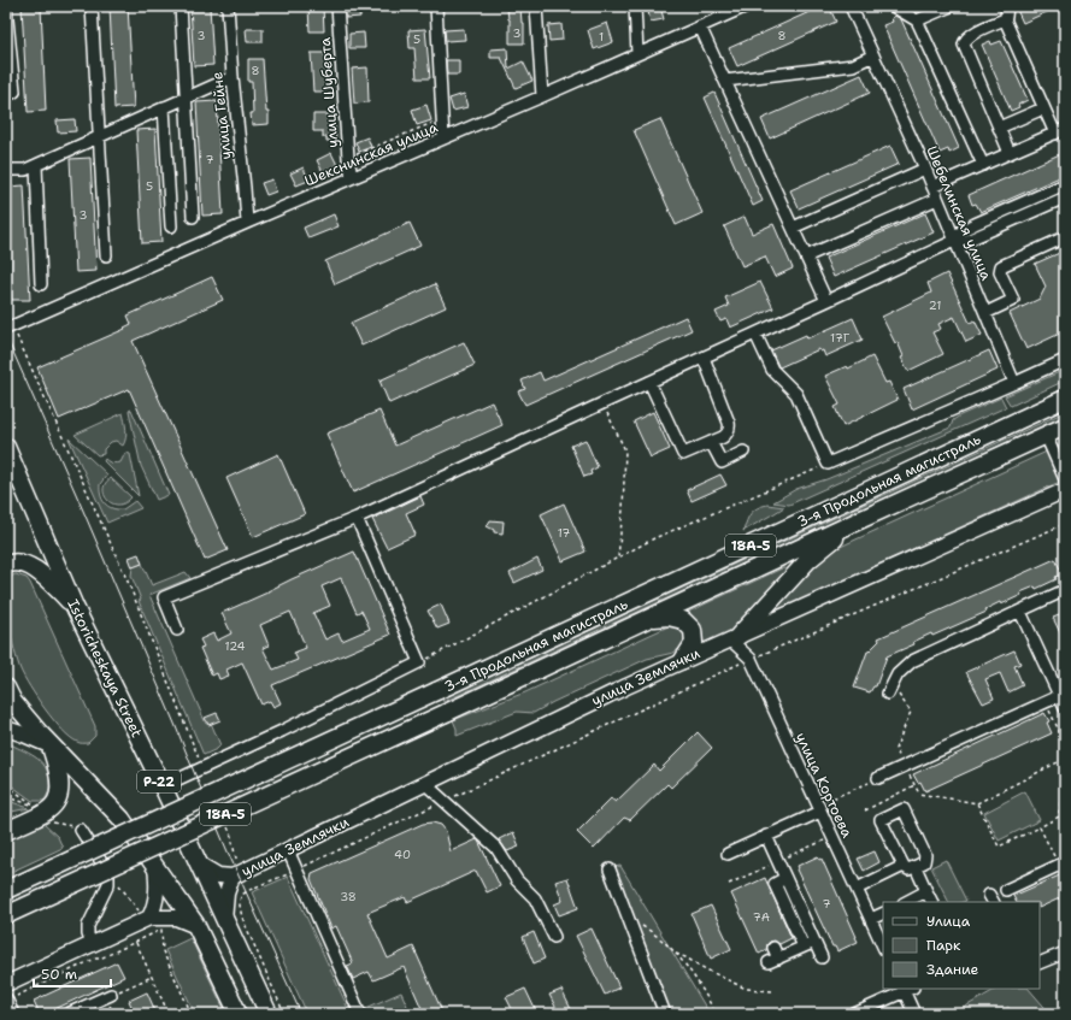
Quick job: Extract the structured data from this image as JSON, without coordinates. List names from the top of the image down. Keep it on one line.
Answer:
{"streets":{"highway":["3-я Продольная магистраль","18А-5","Istoricheskaya Street","Р-22"],"main road":["улица Землячки"],"street":["улица Шуберта","улица Гейне","Шекснинская улица","Шебелинская улица","улица Кортоева"]},"crossings":[["улица Шуберта","Шекснинская улица"],["улица Гейне","Шекснинская улица"],["Istoricheskaya Street","Р-22"],["улица Землячки","улица Кортоева"]],"house_numbers":["3","3","8","1","5","8","7","5","3","21","17Г","17","124","40","38","7","7А"],"legend":["Улица","Парк","Здание"],"scale_bar":"50 m"}
